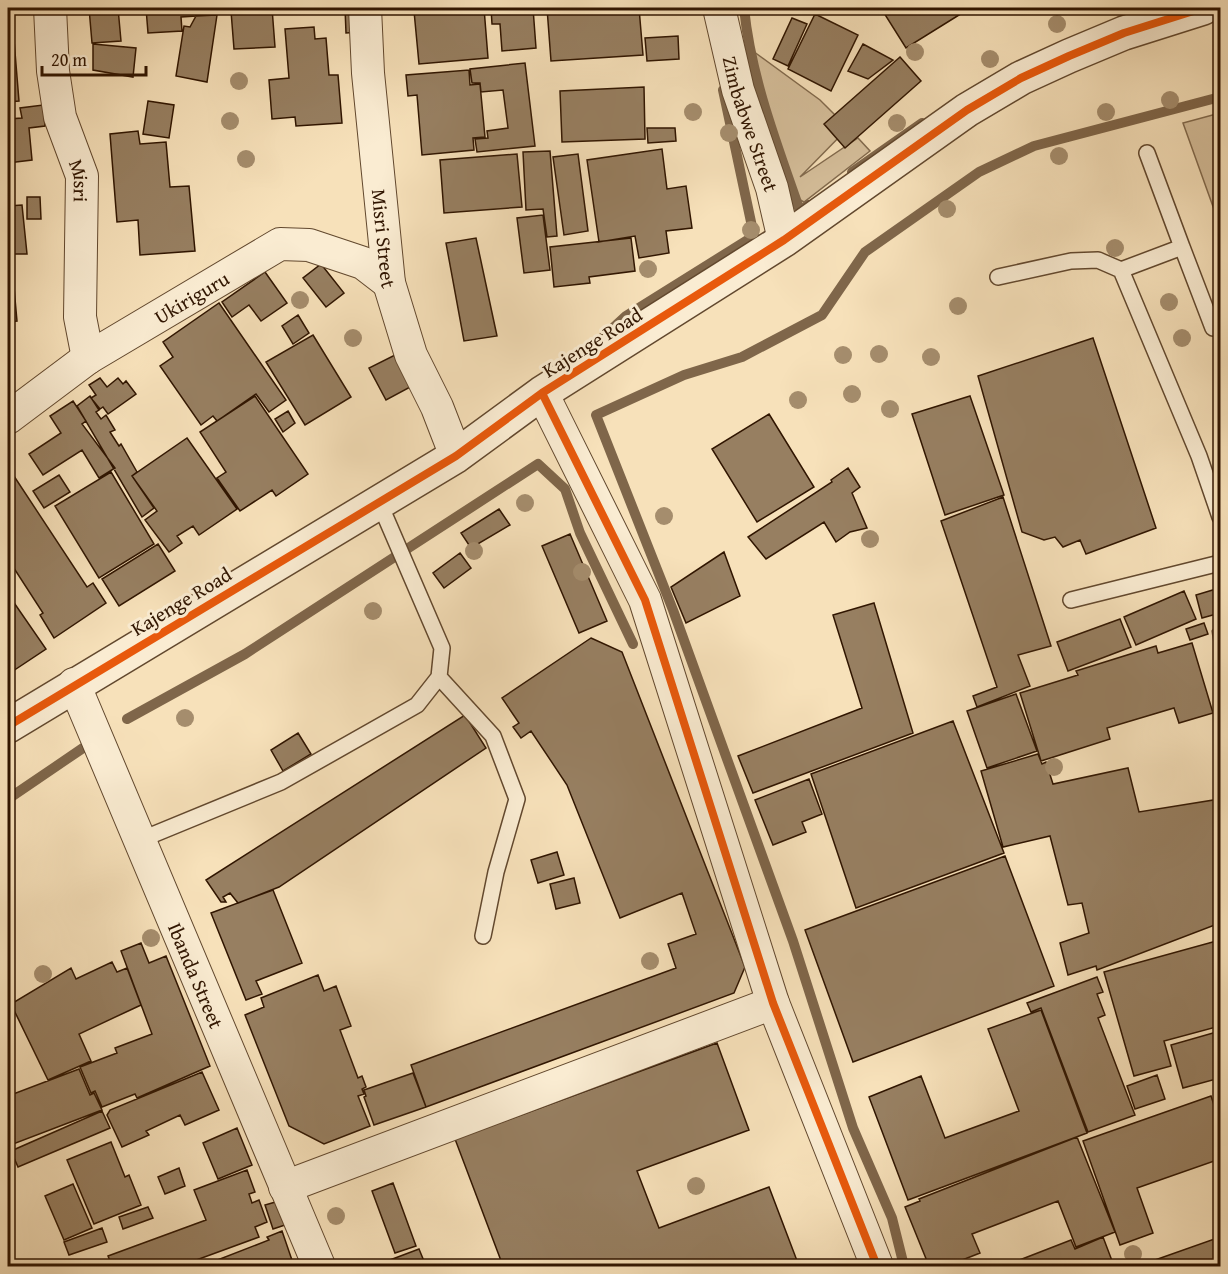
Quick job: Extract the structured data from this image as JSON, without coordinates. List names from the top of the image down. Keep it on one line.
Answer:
{"streets":{"street":["Zimbabwe Street","Misri","Misri Street","Ukiriguru","Kajenge Road","Ibanda Street"]},"crossings":[["Zimbabwe Street","Kajenge Road"],["Misri","Ukiriguru"],["Misri Street","Ukiriguru"],["Misri Street","Kajenge Road"],["Kajenge Road","Ibanda Street"]],"scale_bar":"20 m"}
